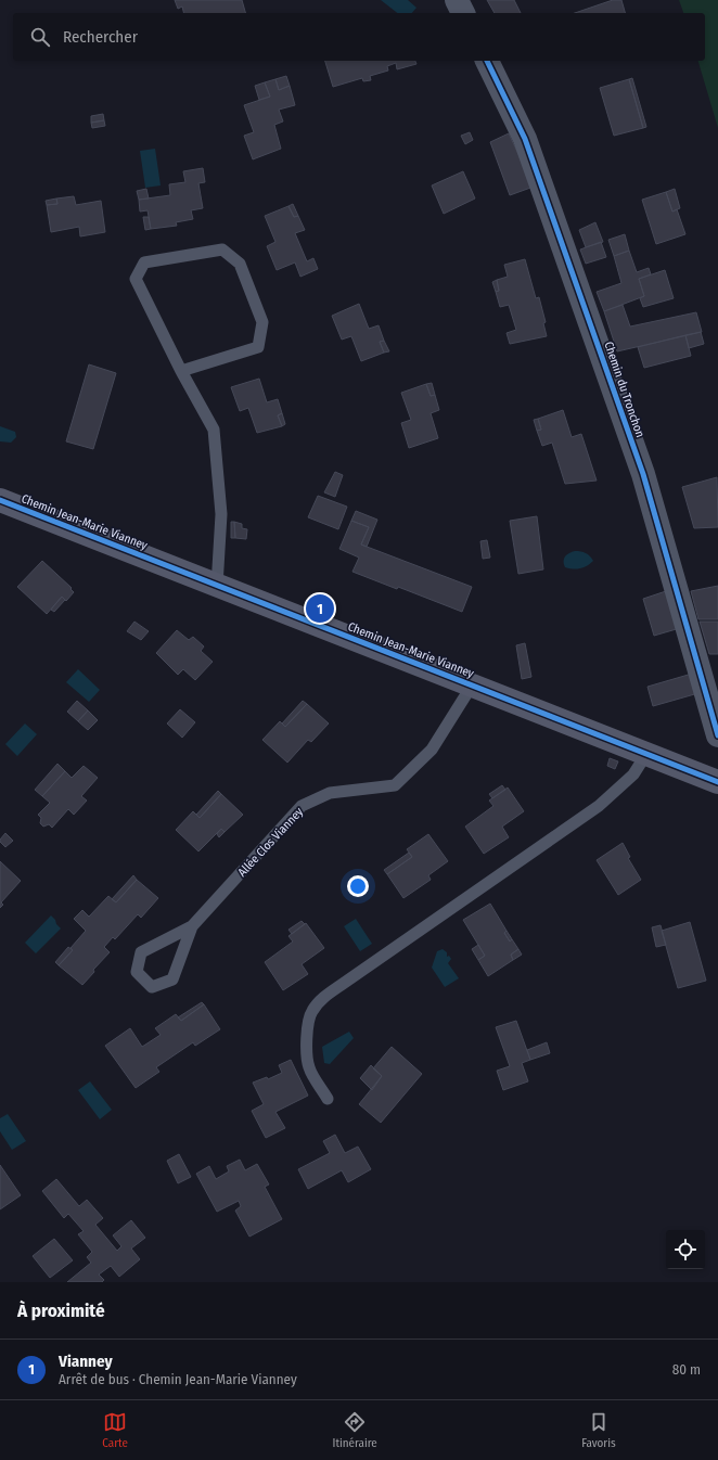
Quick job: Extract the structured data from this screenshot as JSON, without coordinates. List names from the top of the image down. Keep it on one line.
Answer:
{"streets":{"street":["Chemin du Tronchon","Chemin Jean-Marie Vianney"],"lane":["Allée Clos Vianney"]},"crossings":[["Chemin Jean-Marie Vianney","Allée Clos Vianney"]],"page":{"search":"Rechercher","pins":"1","heading":"À proximité","list":[{"mark":"1","name":"Vianney","note":"Arrêt de bus · Chemin Jean-Marie Vianney","value":"80 m"}],"nav":["Carte","Itinéraire","Favoris"]}}
